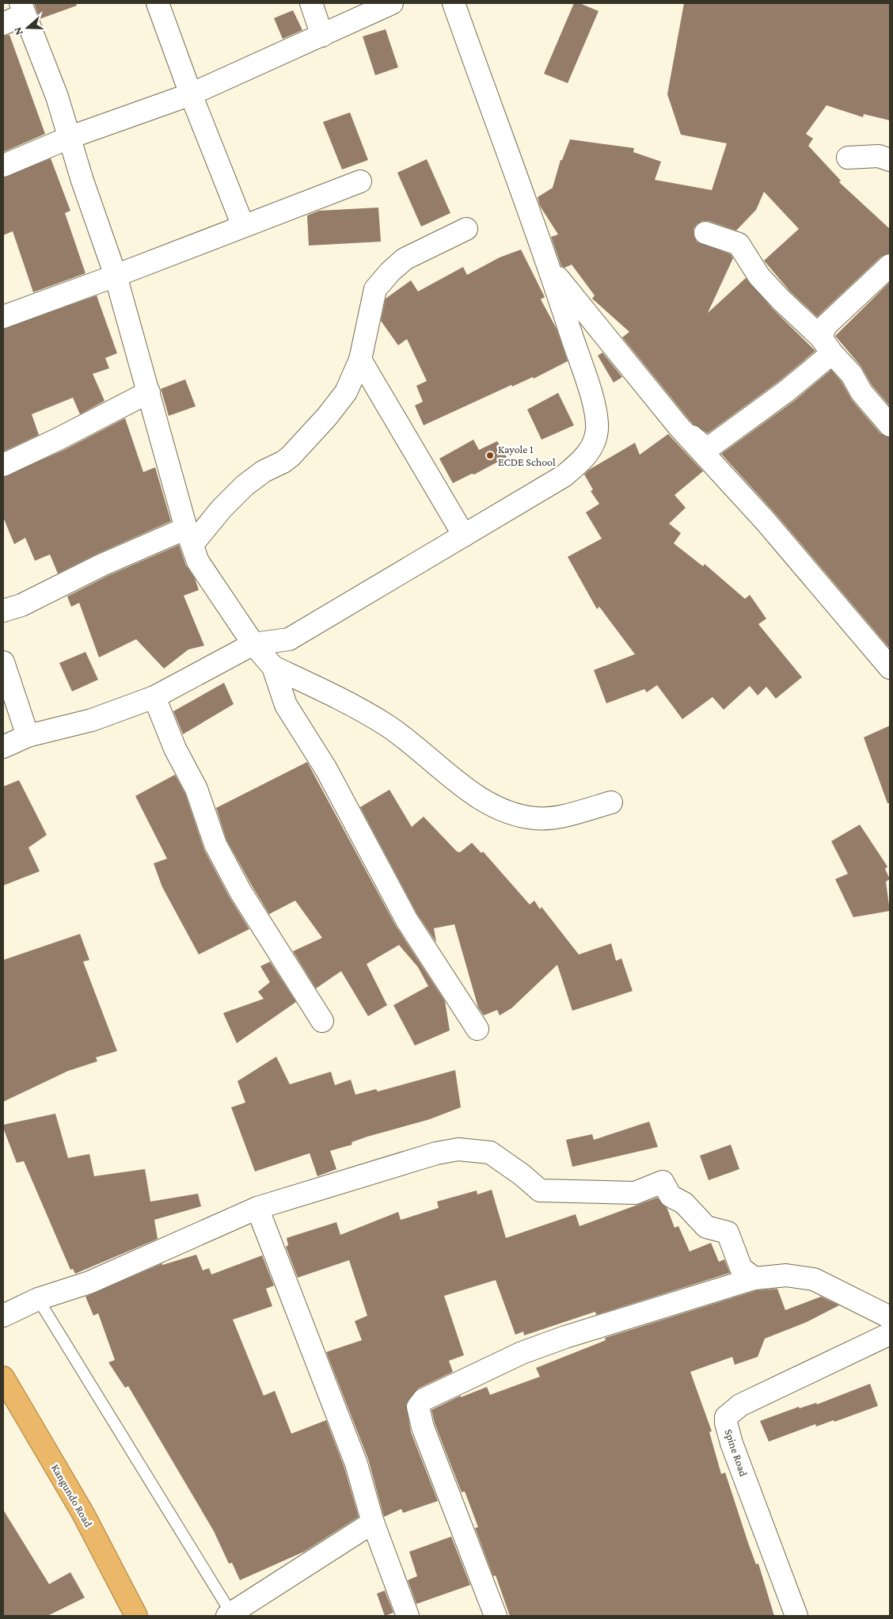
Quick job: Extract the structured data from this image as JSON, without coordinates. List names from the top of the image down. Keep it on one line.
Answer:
{"streets":{"highway":["Kangundo Road"],"street":["Spine Road"]},"places":["Kayole 1 ECDE School"],"north":"left"}
